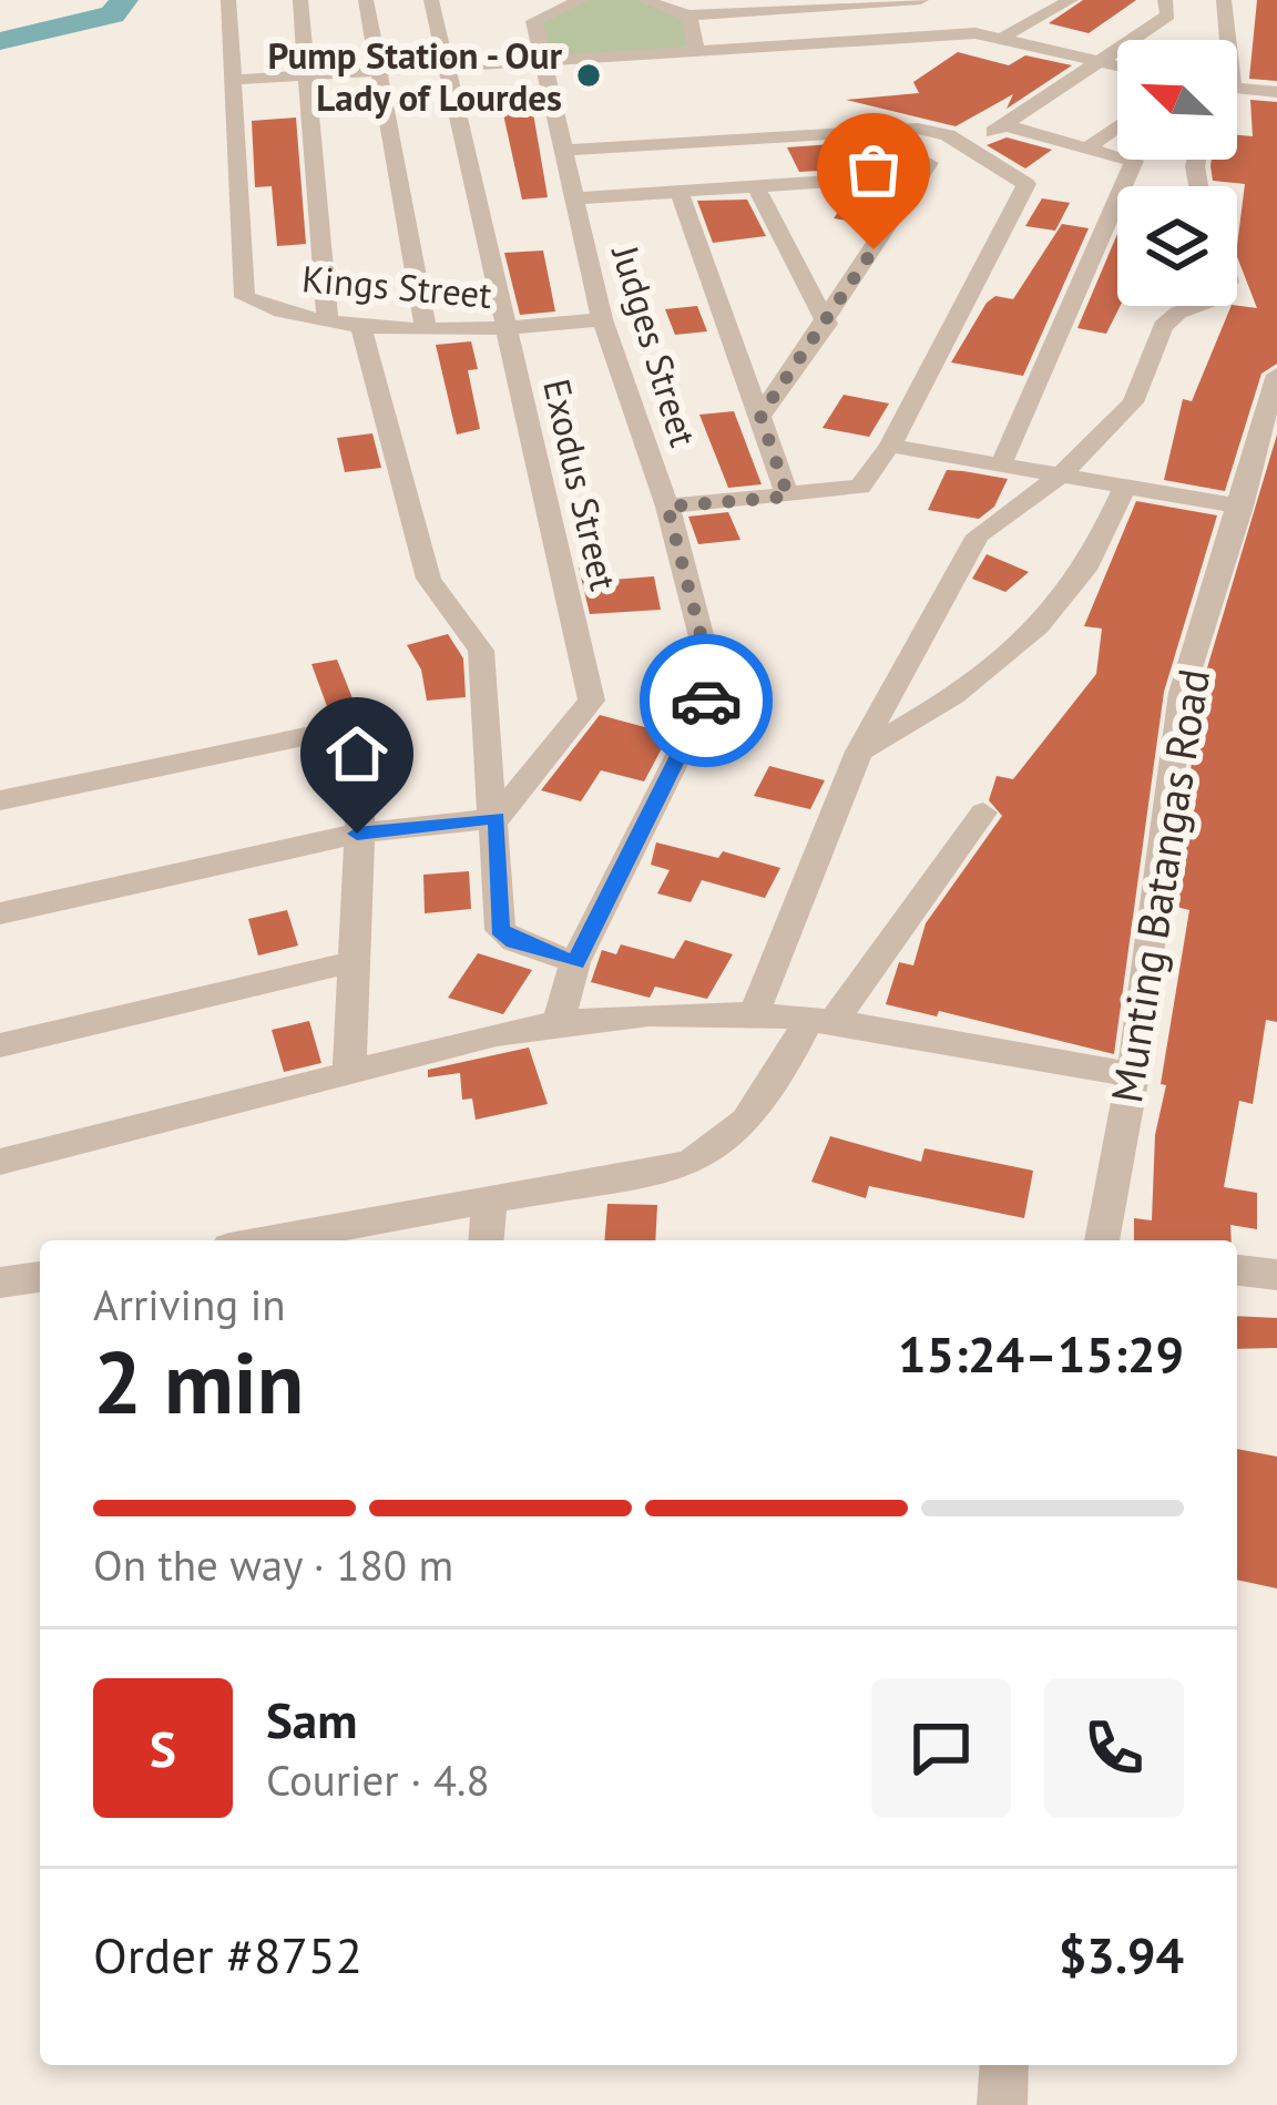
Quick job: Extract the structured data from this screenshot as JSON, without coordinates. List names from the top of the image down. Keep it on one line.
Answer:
{"streets":{"street":["Kings Street","Judges Street","Exodus Street","Munting Batangas Road"]},"crossings":[["Kings Street","Judges Street"],["Kings Street","Exodus Street"]],"places":["Pump Station - Our Lady of Lourdes"],"north":"top left","page":{"heading":["2 min","Arriving in","15:24–15:29"],"panel":["Sam","Courier · 4.8","Order #8752","$3.94"],"bar":"On the way · 180 m","round":"S"}}
